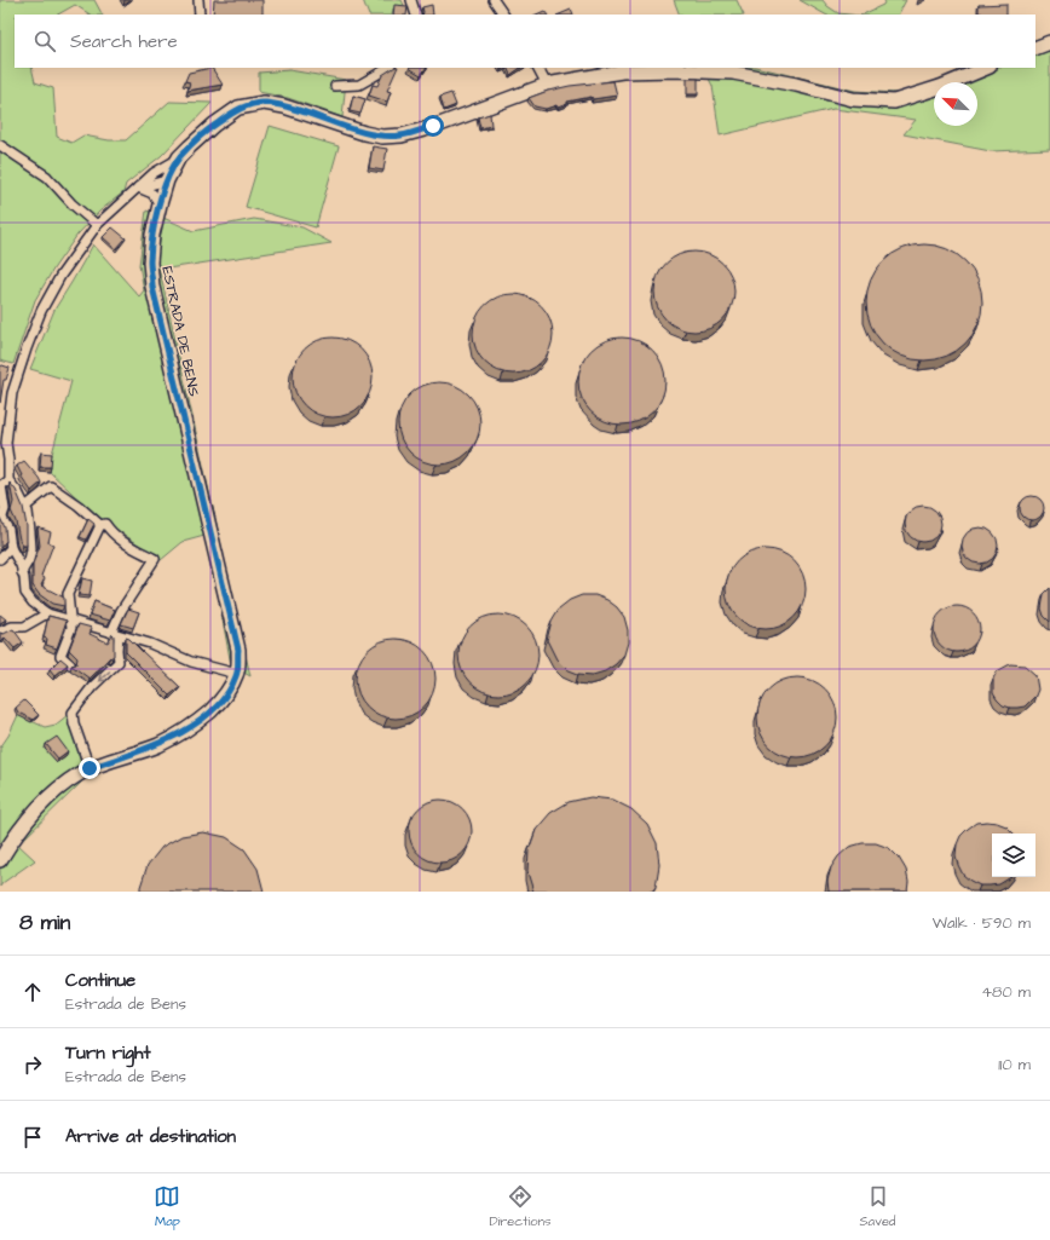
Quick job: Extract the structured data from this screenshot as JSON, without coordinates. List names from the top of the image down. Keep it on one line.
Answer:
{"streets":{"street":["ESTRADA DE BENS"]},"north":"top left","page":{"search":"Search here","heading":["8 min","Walk · 590 m"],"list":[["Continue","Estrada de Bens","480 m"],["Turn right","Estrada de Bens","110 m"],"Arrive at destination"],"nav":["Map","Directions","Saved"]}}
